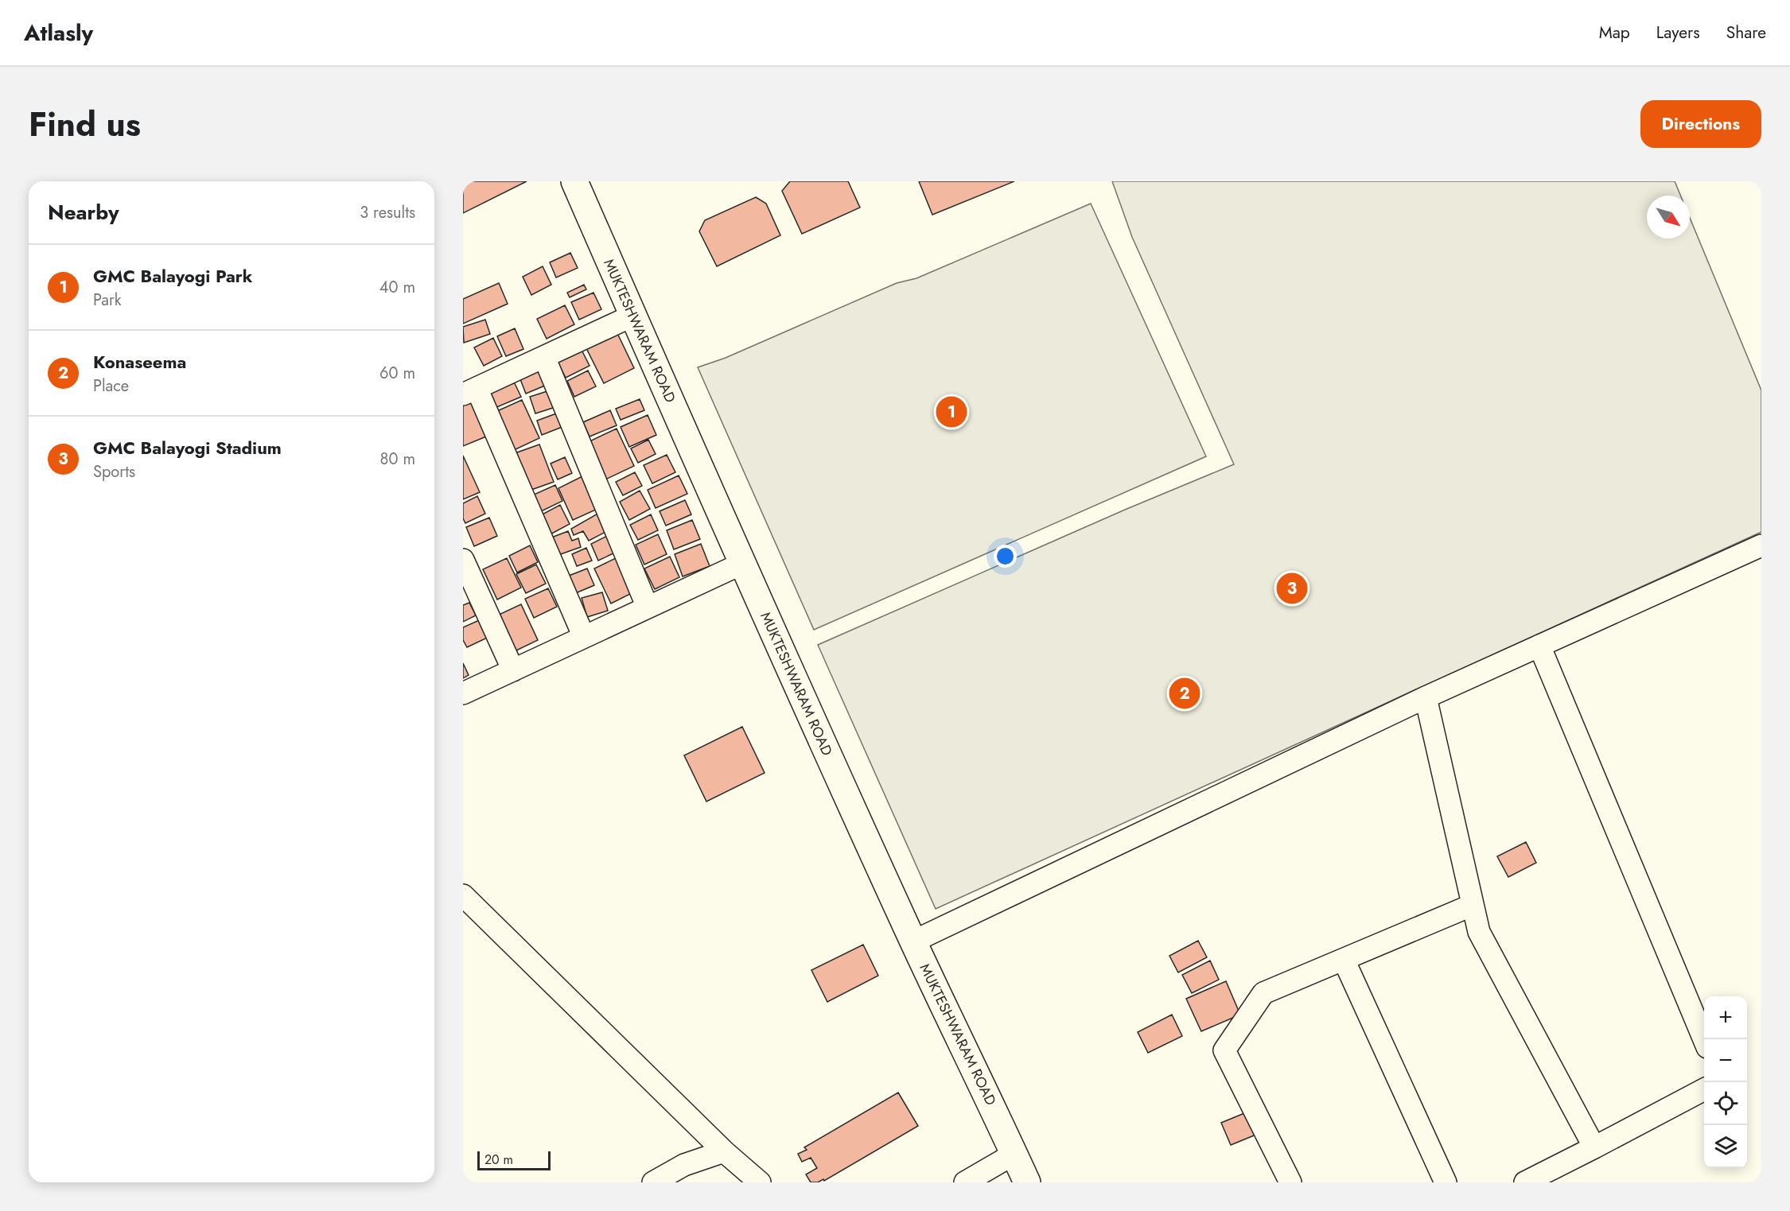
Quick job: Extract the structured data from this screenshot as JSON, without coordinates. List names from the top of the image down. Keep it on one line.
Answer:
{"streets":{"main road":["MUKTESHWARAM ROAD"]},"scale_bar":"20 m","north":"bottom right","page":{"header":"Atlasly","nav":["Map","Layers","Share"],"title":"Find us","buttons":"Directions","heading":["Nearby","3 results"],"list":[{"mark":"1","name":"GMC Balayogi Park","note":"Park","value":"40 m"},{"mark":"2","name":"Konaseema","note":"Place","value":"60 m"},{"mark":"3","name":"GMC Balayogi Stadium","note":"Sports","value":"80 m"}],"pins":["1","3","2"],"map_buttons":["+","−"],"scale":"20 m"}}
